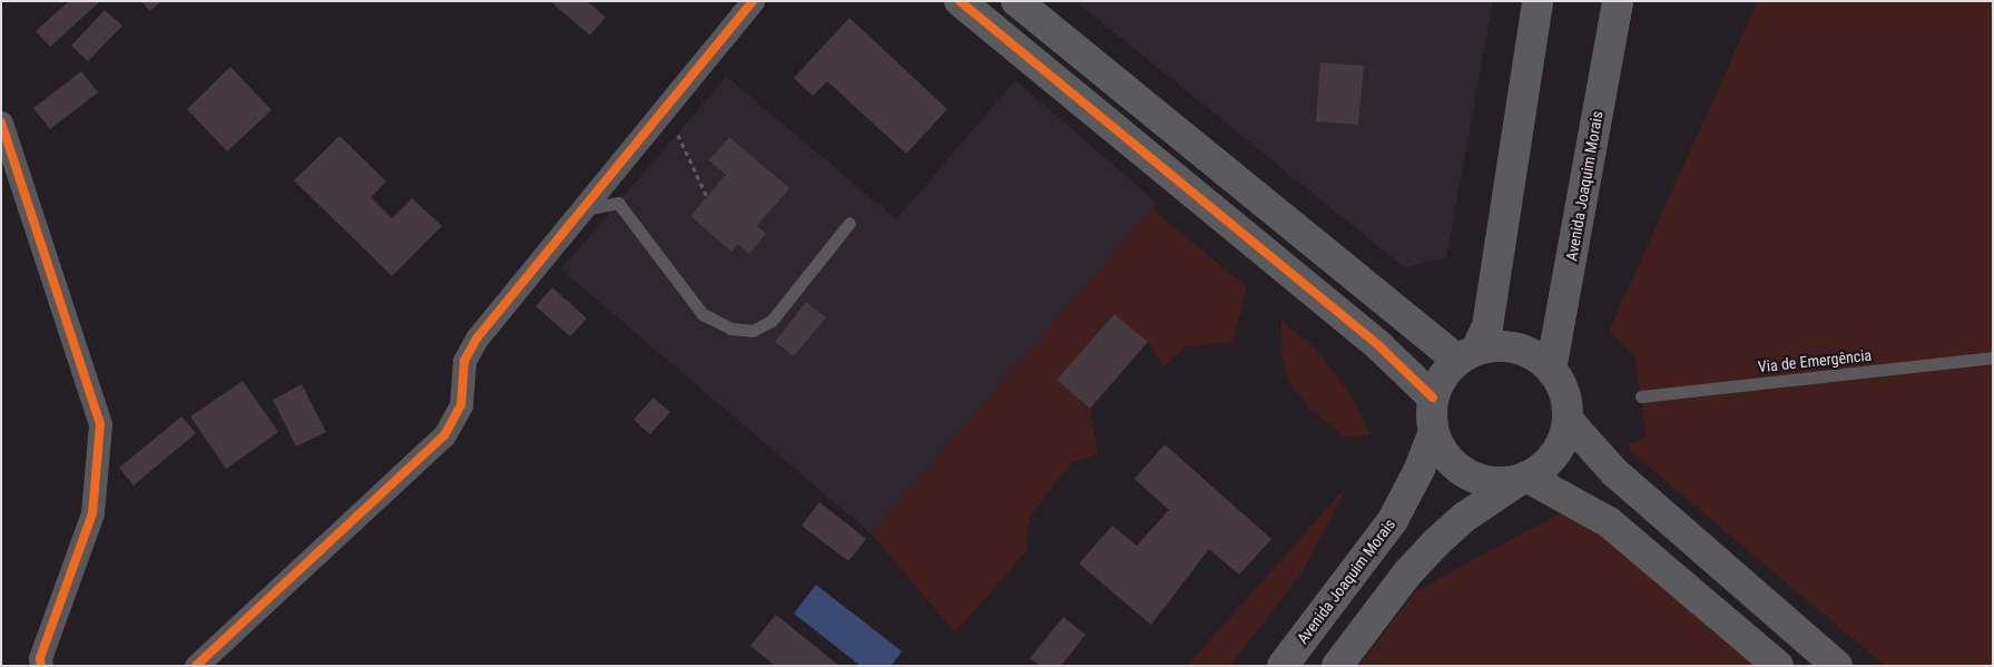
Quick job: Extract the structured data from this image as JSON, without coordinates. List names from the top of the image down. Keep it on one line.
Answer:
{"streets":{"street":["Avenida Joaquim Morais"],"lane":["Via de Emergência"]}}
